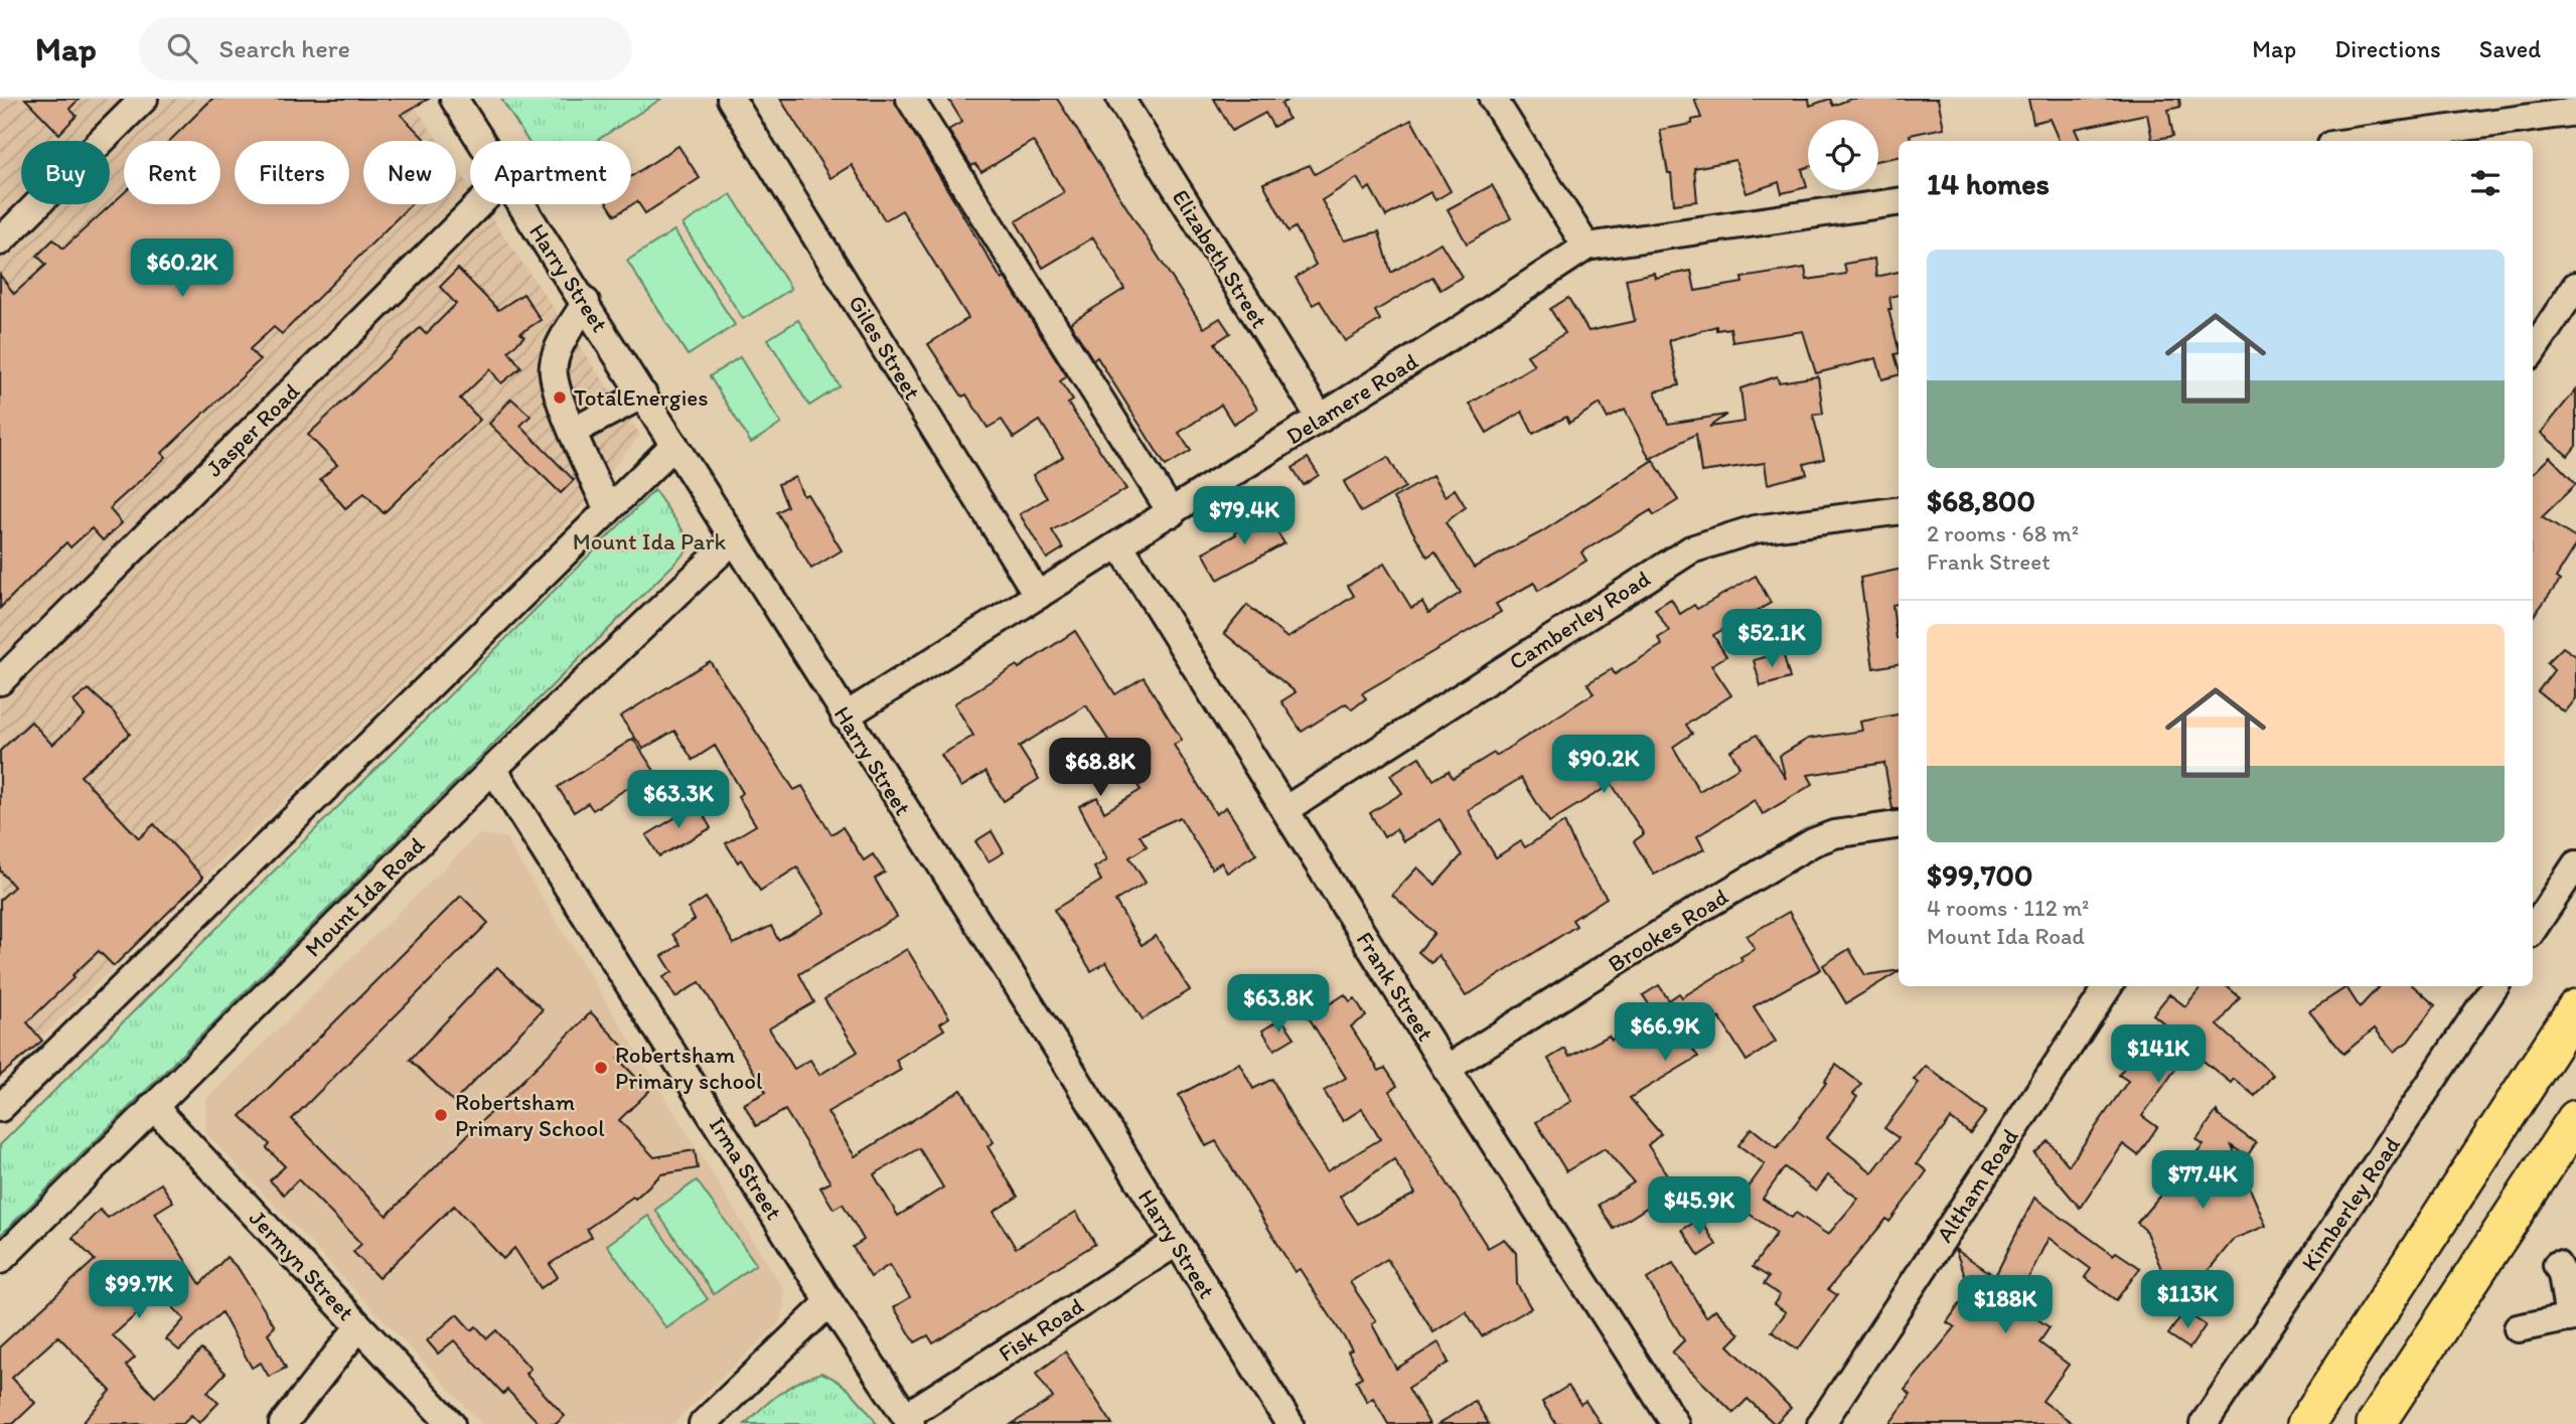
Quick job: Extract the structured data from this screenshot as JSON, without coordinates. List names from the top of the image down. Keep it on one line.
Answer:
{"streets":{"street":["Elizabeth Street","Harry Street","Giles Street","Delamere Road","Jasper Road","Camberley Road","Mount Ida Road","Brookes Road","Frank Street","Irma Street","Altham Road","Kimberley Road","Jermyn Street","Fisk Road"]},"crossings":[["Elizabeth Street","Delamere Road"],["Harry Street","Delamere Road"],["Harry Street","Mount Ida Road"],["Harry Street","Fisk Road"],["Giles Street","Delamere Road"],["Delamere Road","Frank Street"],["Camberley Road","Frank Street"],["Mount Ida Road","Irma Street"],["Mount Ida Road","Jermyn Street"],["Brookes Road","Frank Street"],["Irma Street","Fisk Road"]],"parks":["Mount Ida Park"],"places":["TotalEnergies","Robertsham Primary school","Robertsham Primary School"],"page":{"header":"Map","search":"Search here","nav":["Map","Directions","Saved"],"chip":["Buy","Rent","Filters","New","Apartment"],"heading":"14 homes","list":[{"name":"$68,800","note":"2 rooms · 68 m² · Frank Street"},{"name":"$99,700","note":"4 rooms · 112 m² · Mount Ida Road"}],"price":["$60.2K","$79.4K","$52.1K","$90.2K","$68.8K","$63.3K","$63.8K","$66.9K","$141K","$77.4K","$45.9K","$99.7K","$113K","$188K"]}}
